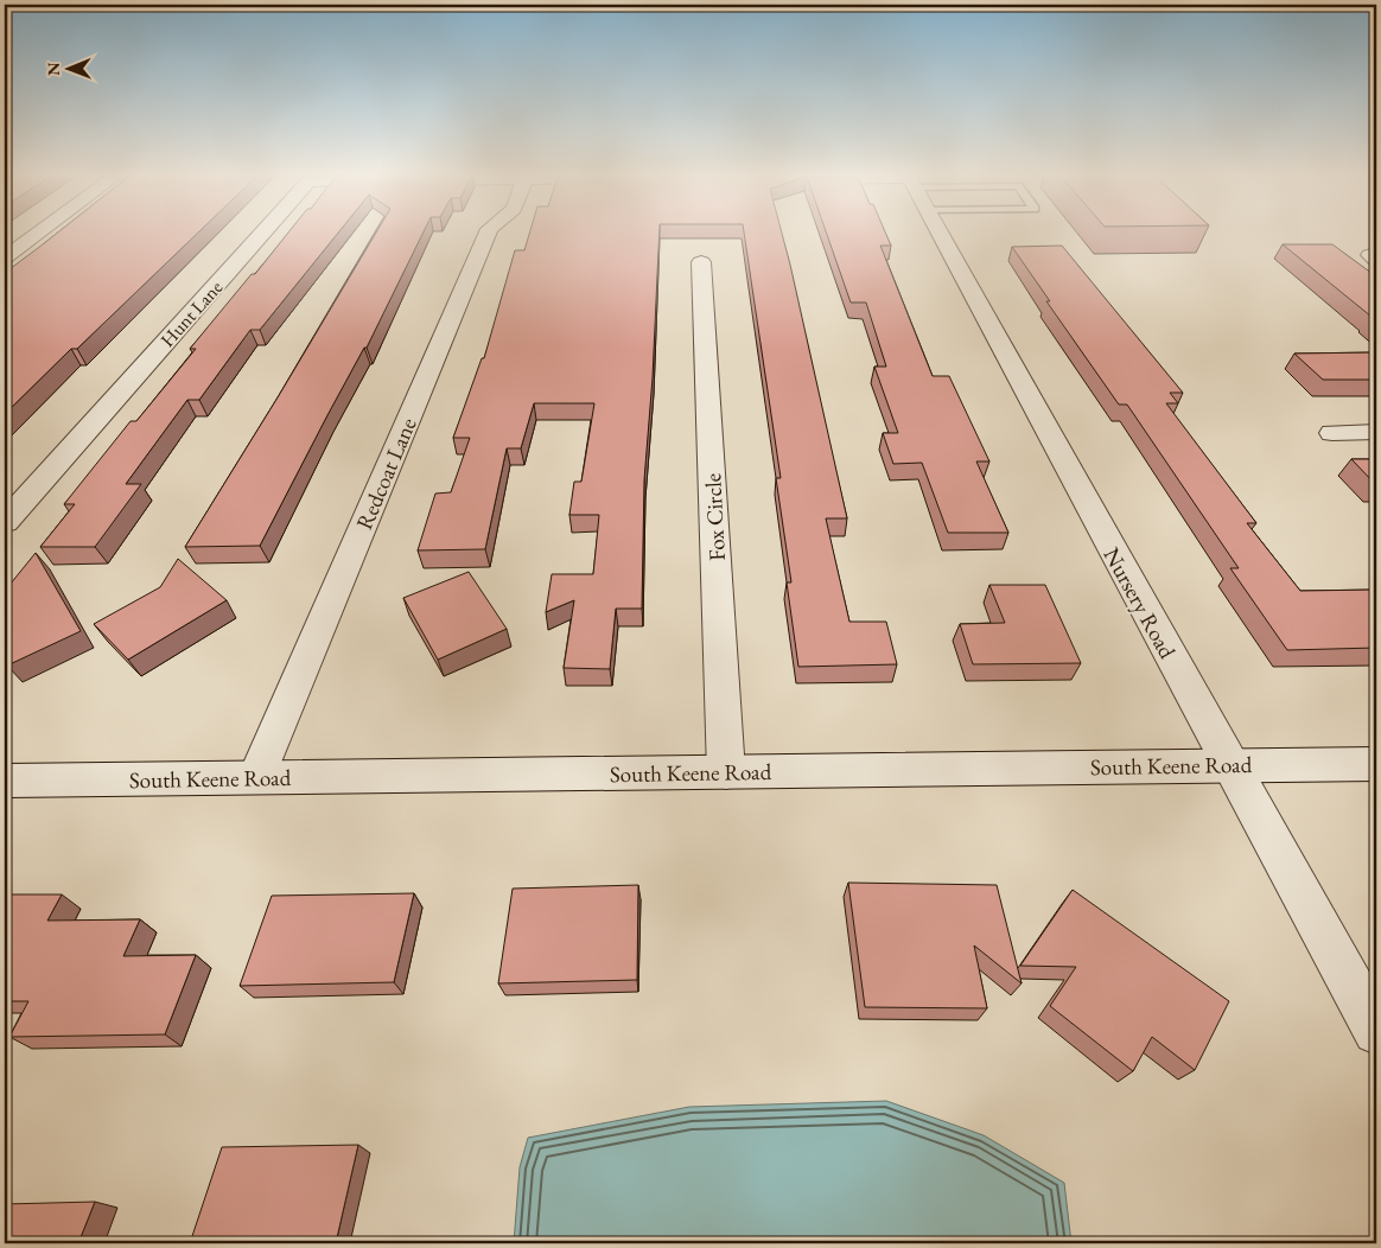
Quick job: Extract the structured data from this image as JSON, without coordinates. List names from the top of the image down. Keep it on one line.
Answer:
{"streets":{"street":["Hunt Lane","Redcoat Lane","Fox Circle","Nursery Road","South Keene Road"]},"crossings":[["Redcoat Lane","South Keene Road"],["Fox Circle","South Keene Road"],["Nursery Road","South Keene Road"]],"north":"left"}
